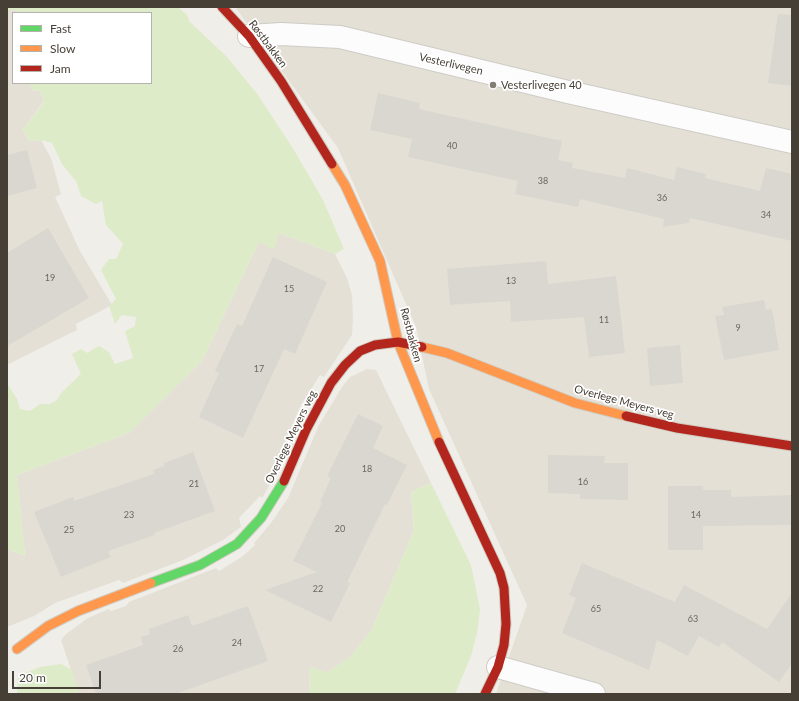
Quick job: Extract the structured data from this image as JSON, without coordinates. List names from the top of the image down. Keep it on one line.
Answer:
{"streets":{"street":["Røstbakken","Vesterlivegen","Overlege Meyers veg"]},"crossings":[["Røstbakken","Vesterlivegen"],["Røstbakken","Overlege Meyers veg"]],"places":["Vesterlivegen 40"],"house_numbers":["40","38","36","34","19","13","15","11","9","17","18","16","21","23","14","20","25","22","65","63","24","26"],"legend":["Fast","Slow","Jam"],"scale_bar":"20 m"}
